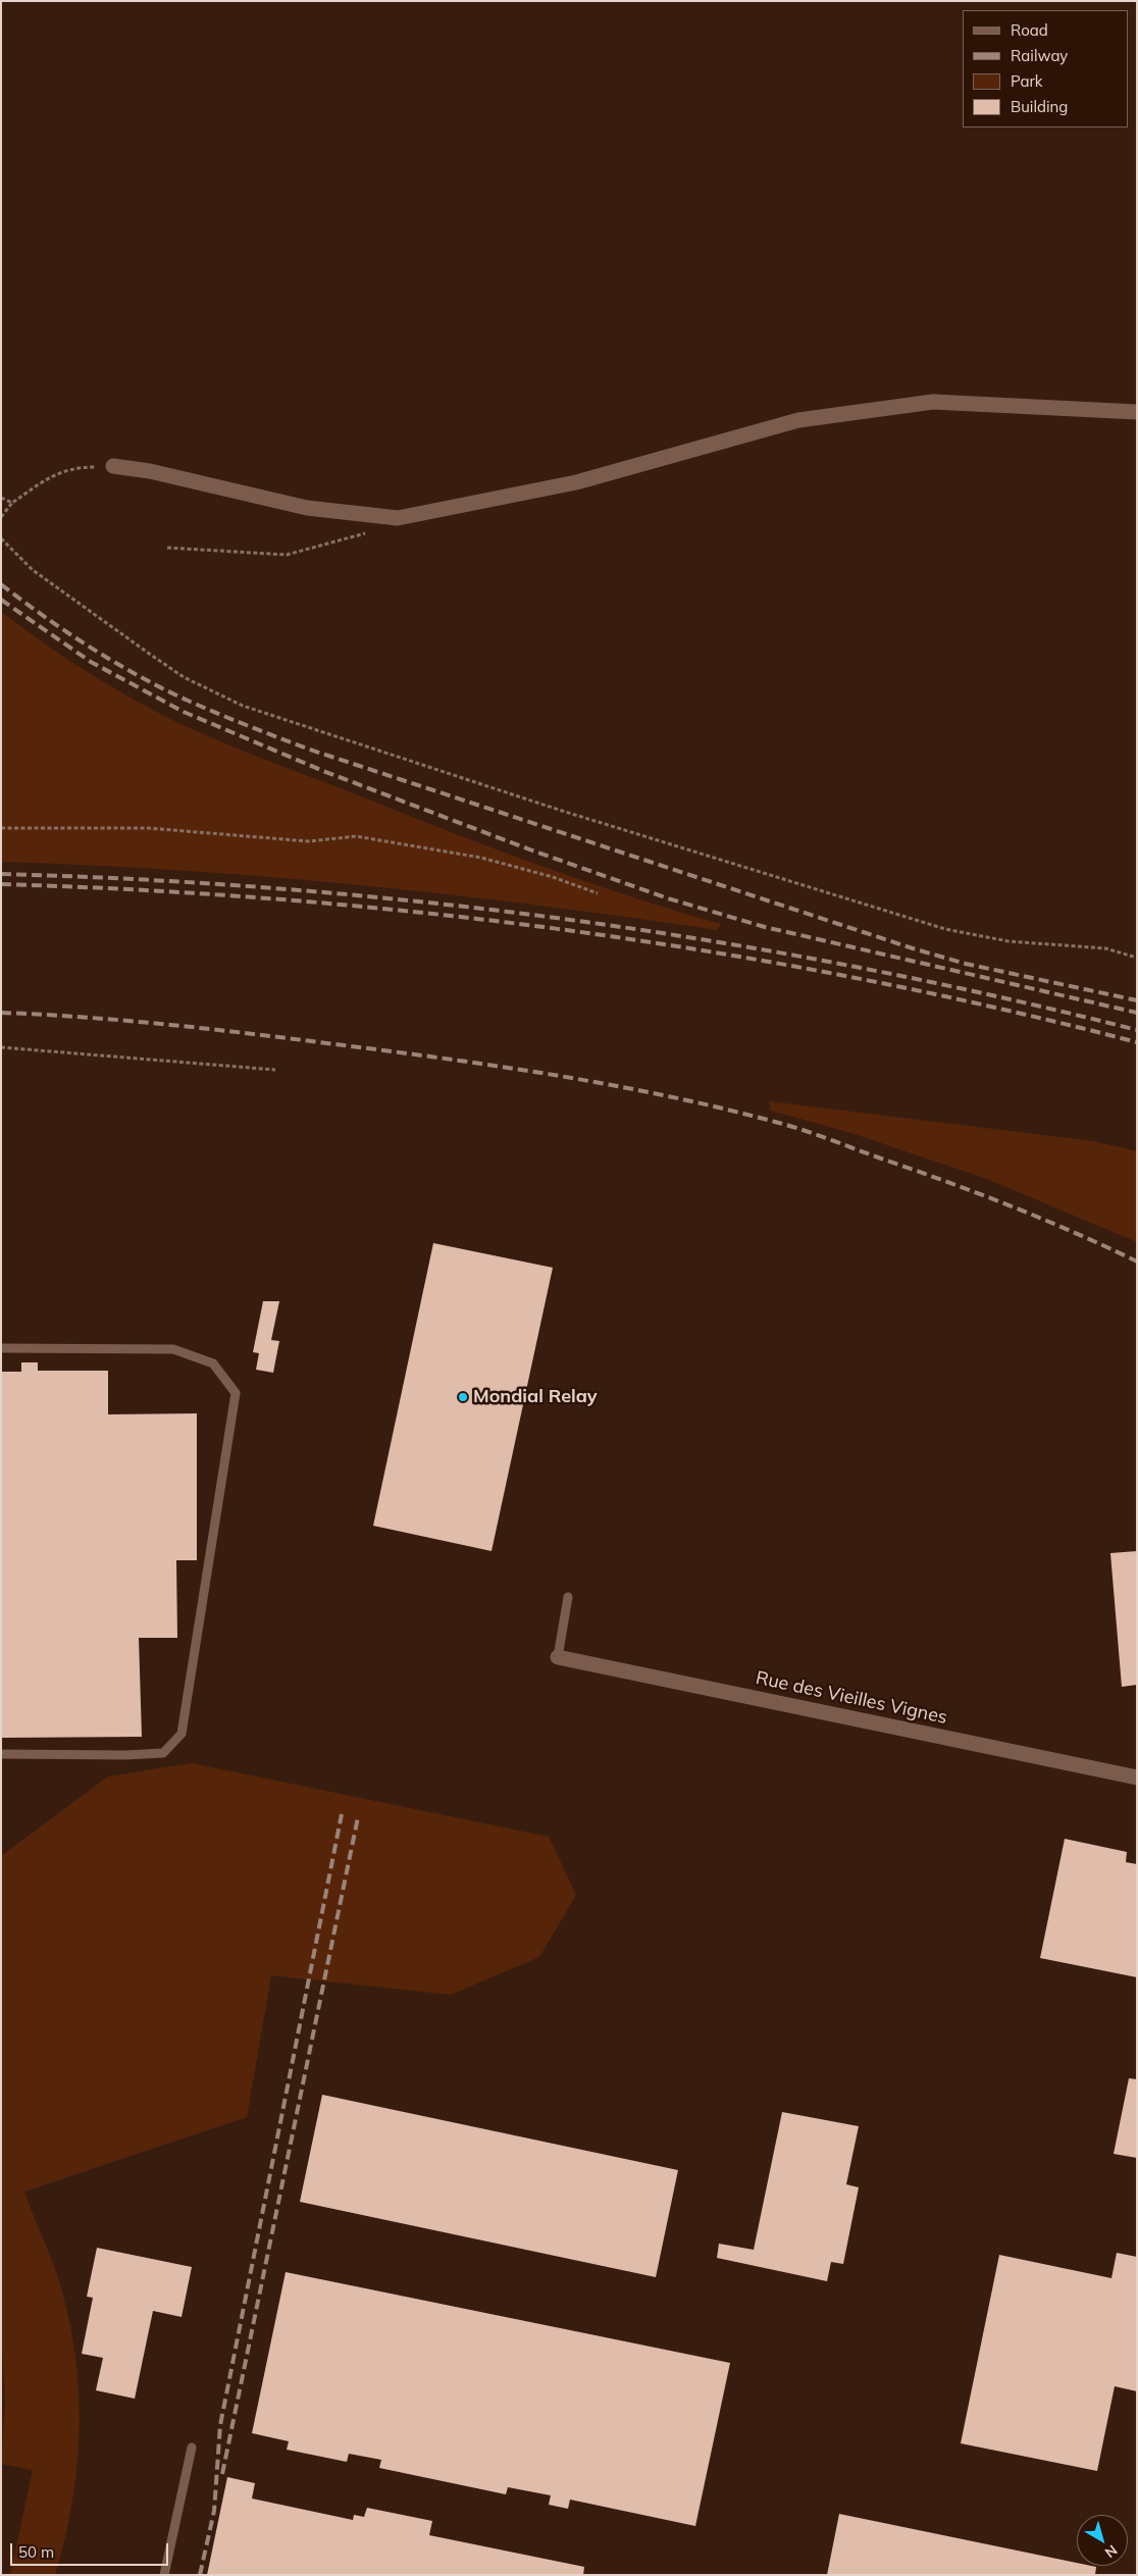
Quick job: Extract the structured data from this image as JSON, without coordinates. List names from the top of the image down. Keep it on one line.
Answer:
{"streets":{"street":["Rue des Vieilles Vignes"]},"places":["Mondial Relay"],"legend":["Road","Railway","Park","Building"],"scale_bar":"50 m","north":"bottom right"}
